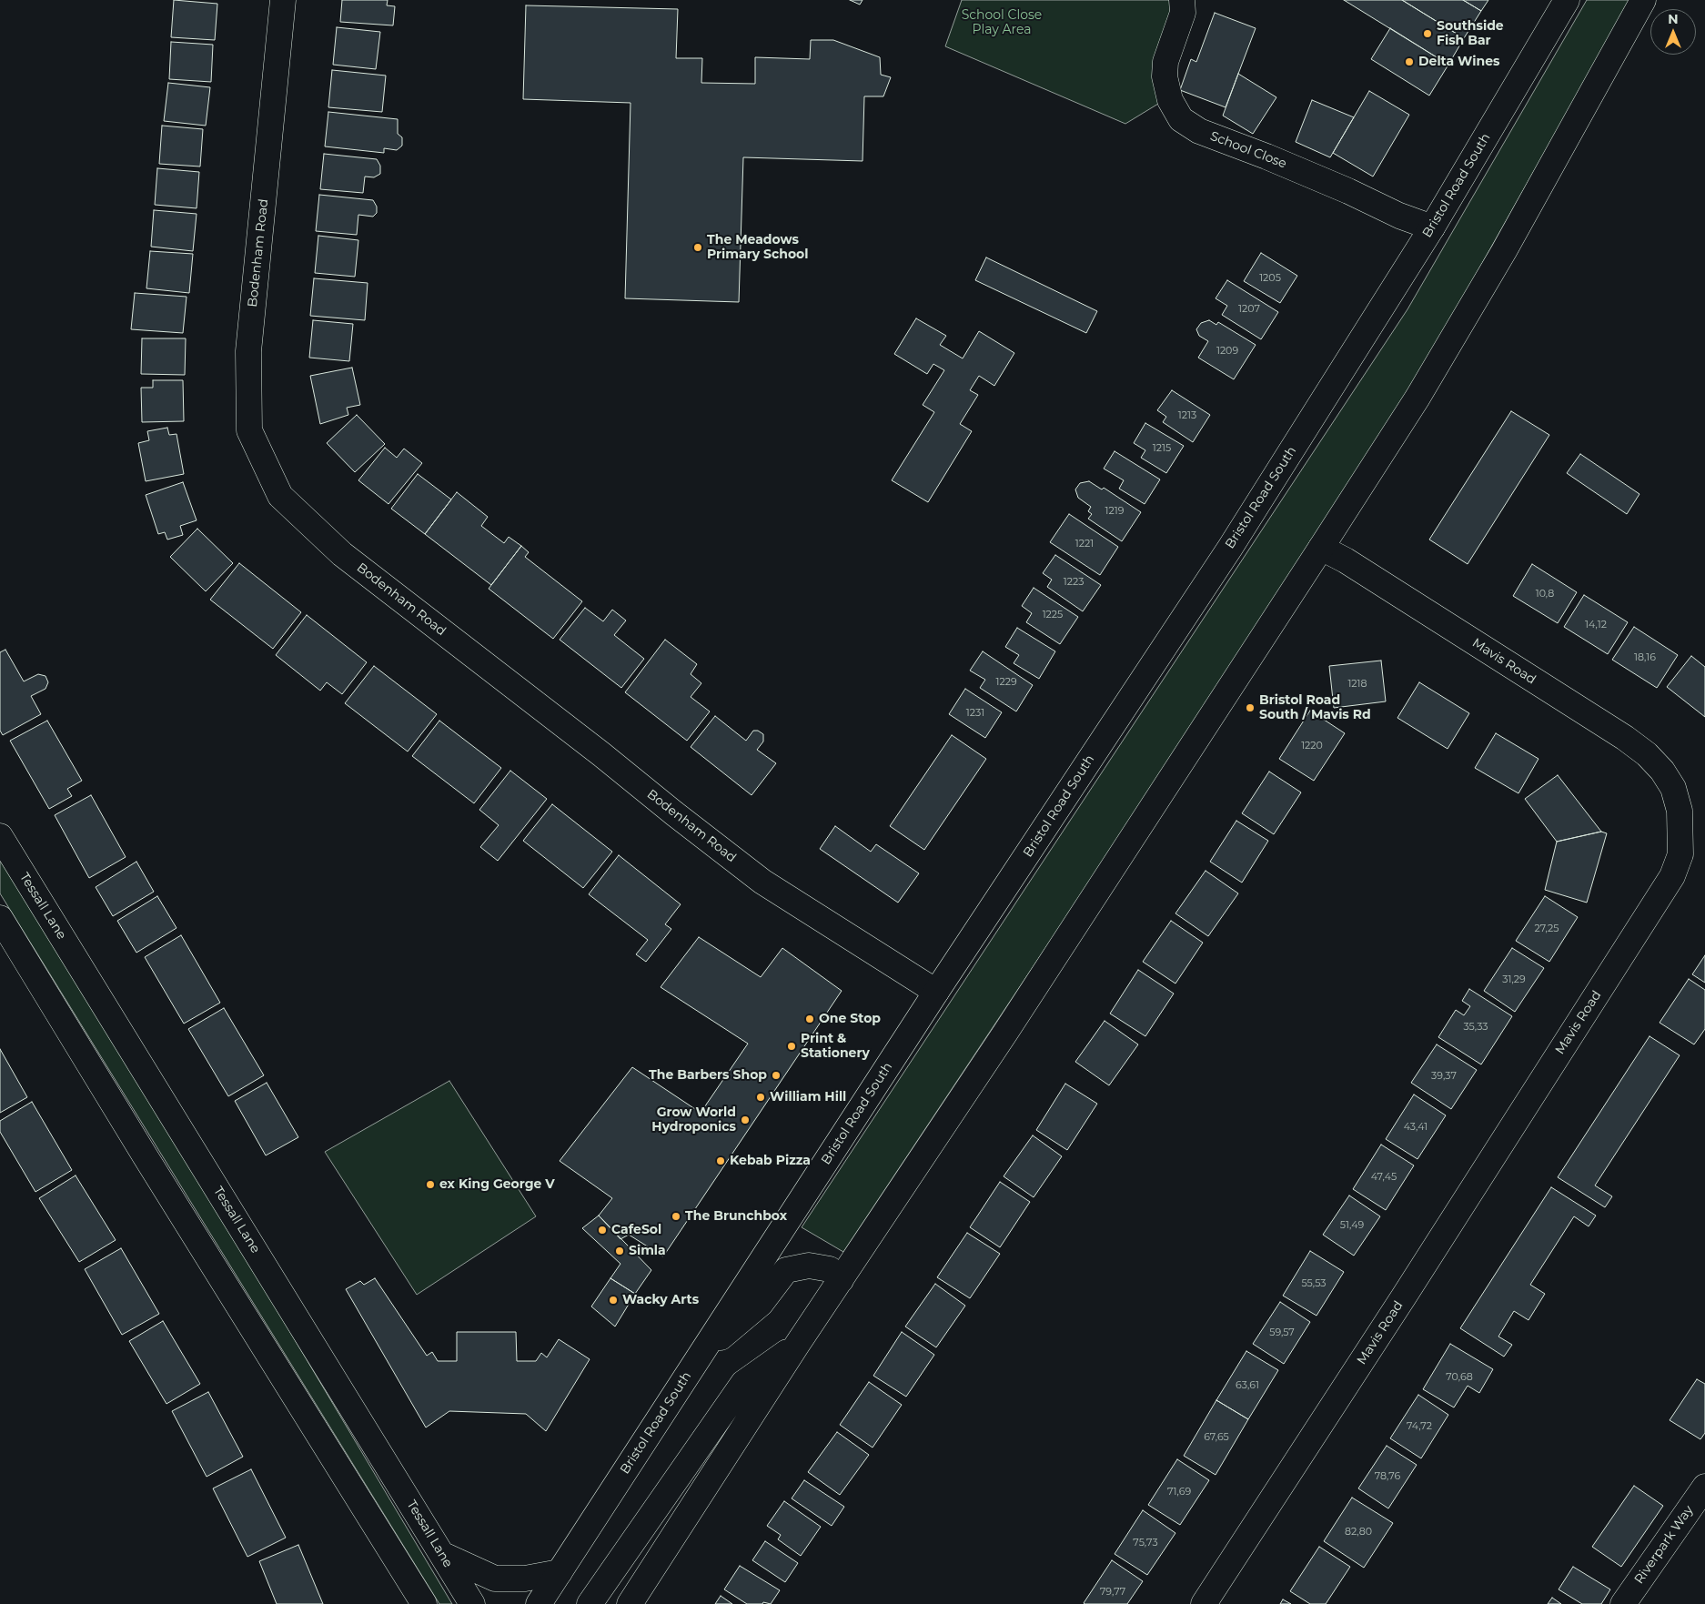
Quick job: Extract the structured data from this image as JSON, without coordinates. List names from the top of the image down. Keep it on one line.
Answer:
{"streets":{"main road":["School Close","Bristol Road South","Bodenham Road","Mavis Road","Tessall Lane","Riverpark Way"]},"crossings":[["School Close","Bristol Road South"],["Bristol Road South","Bodenham Road"]],"parks":["School Close Play Area"],"places":["Southside Fish Bar","Delta Wines","The Meadows Primary School","Bristol Road South / Mavis Rd","One Stop","Print & Stationery","The Barbers Shop","William Hill","Grow World Hydroponics","Kebab Pizza","ex King George V","The Brunchbox","CafeSol","Simla","Wacky Arts"],"house_numbers":["1205","1207","1209","1213","1215","1219","1221","1223","10,8","1225","14,12","18,16","1229","1218","1231","1220","27,25","31,29","35,33","39,37","43,41","47,45","51,49","55,53","59,57","70,68","63,61","74,72","67,65","78,76","71,69","82,80","75,73","79,77"],"north":"top"}
